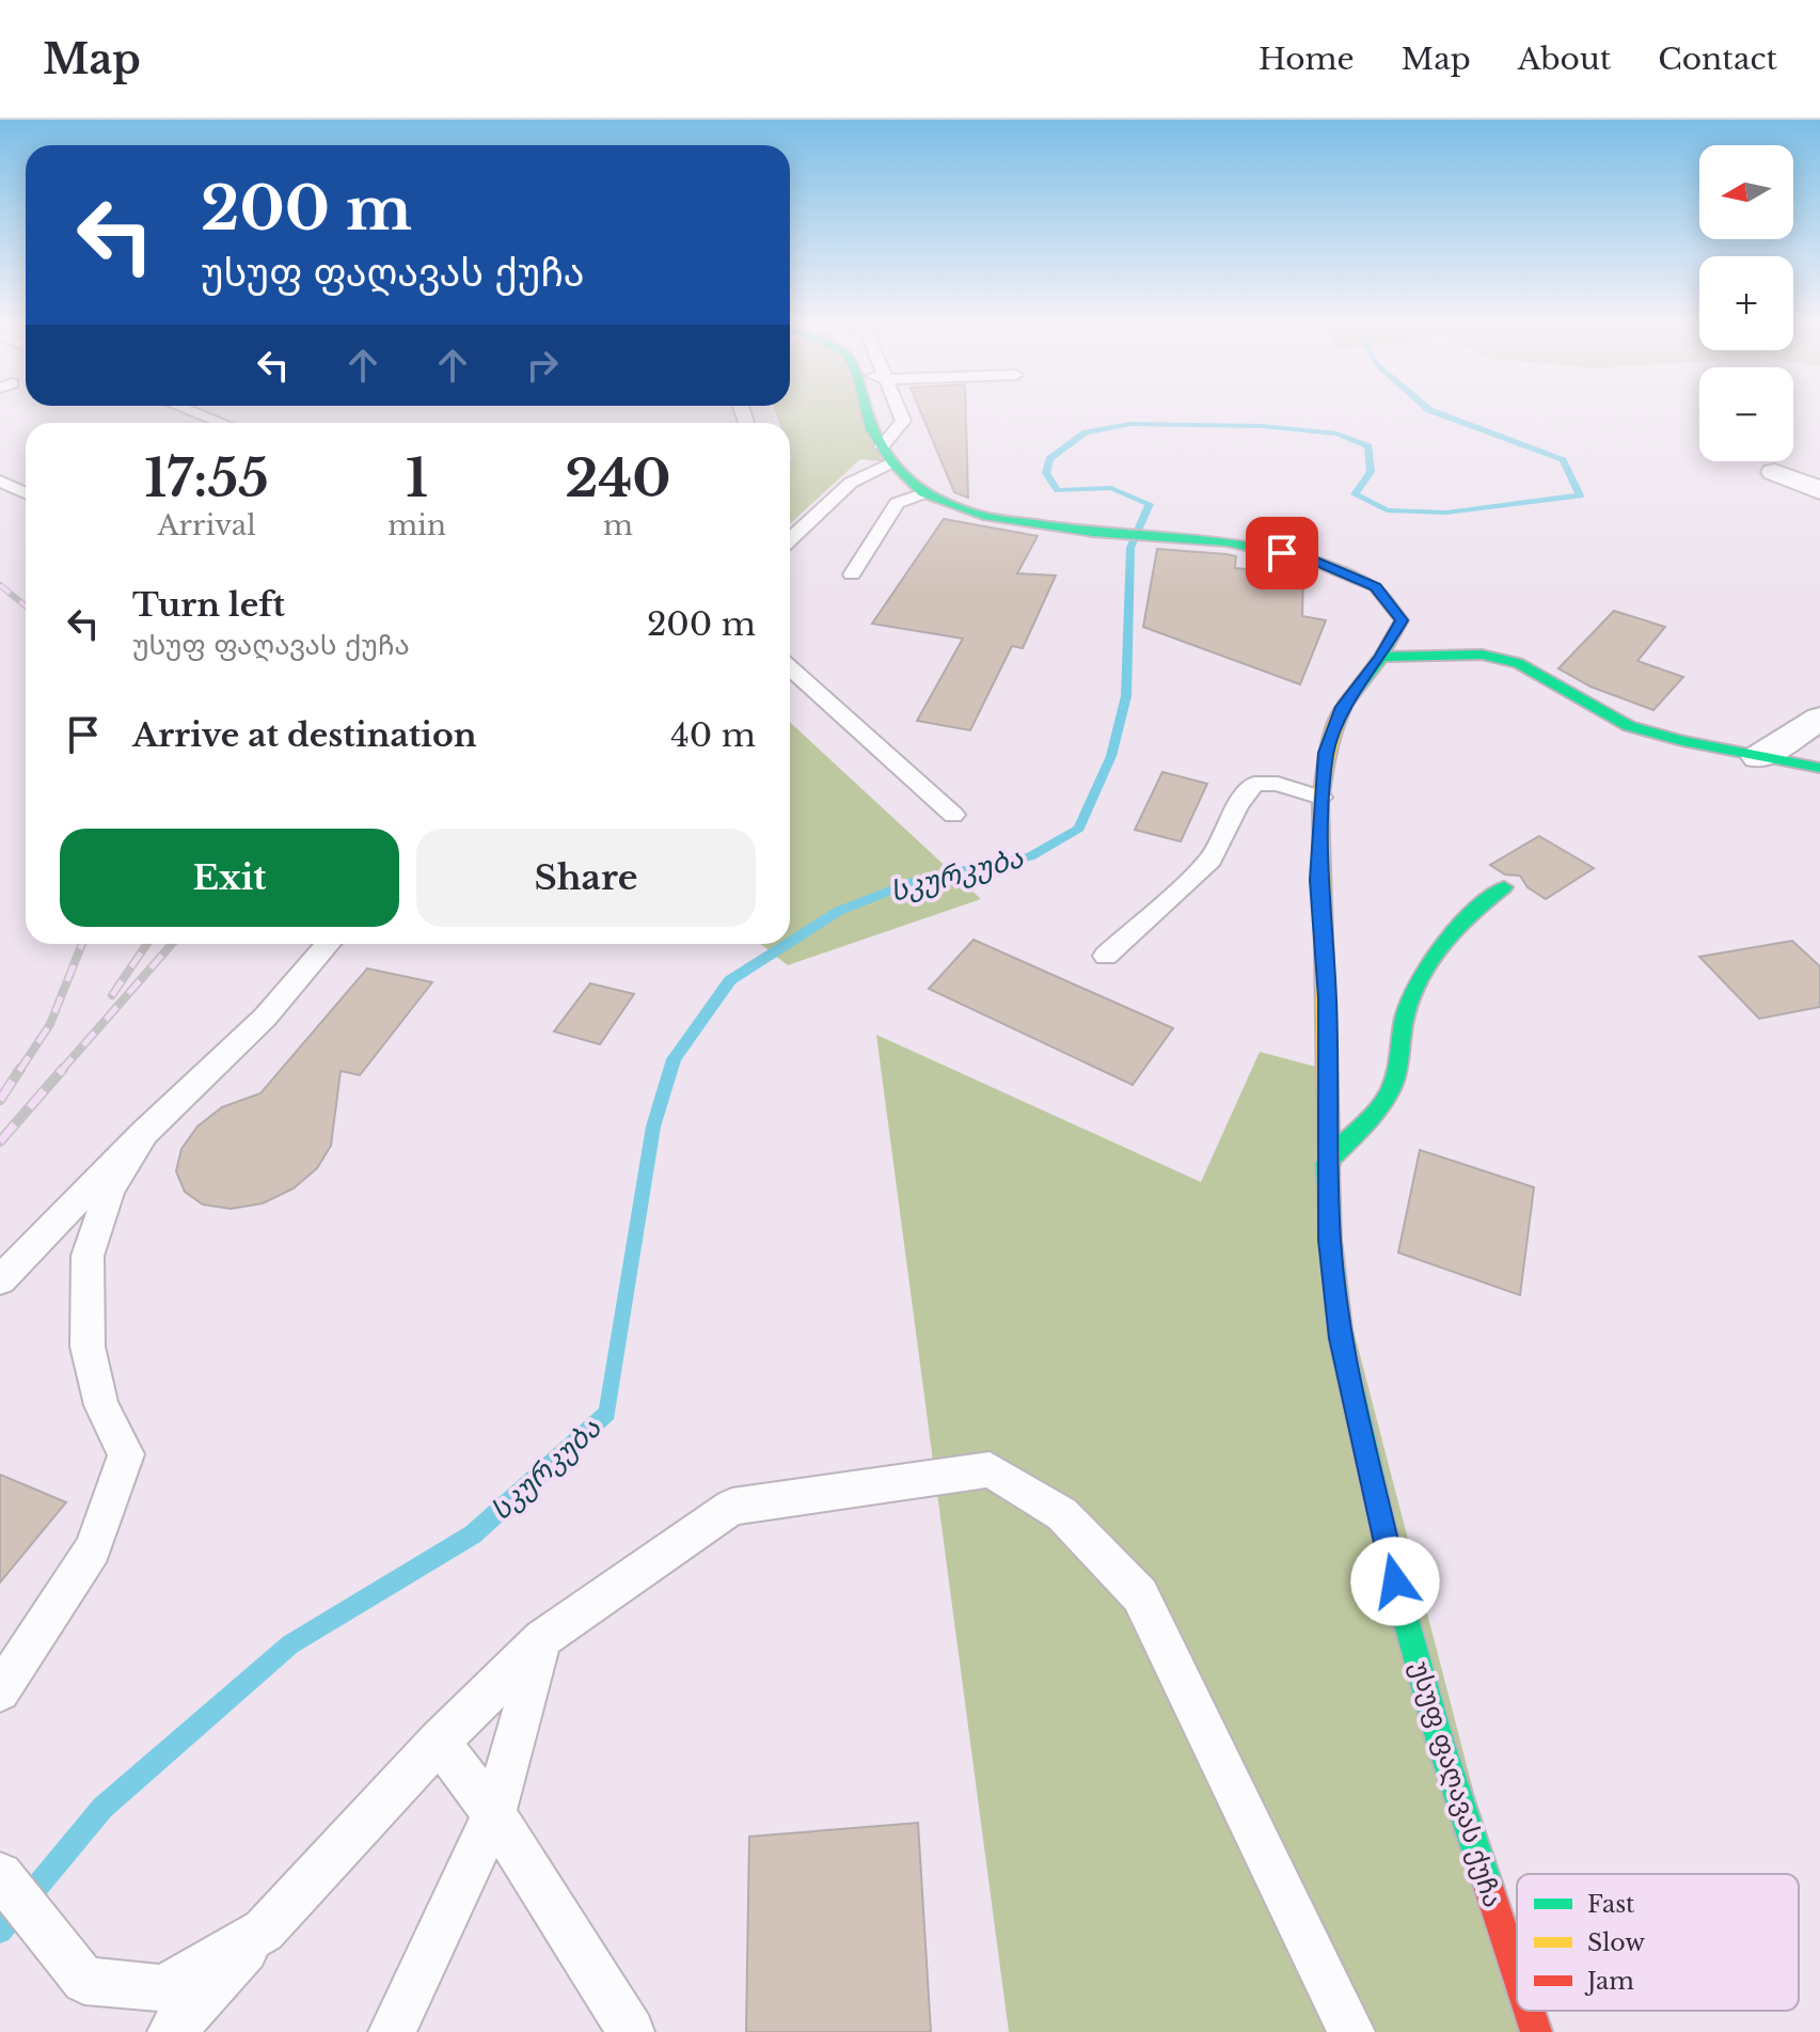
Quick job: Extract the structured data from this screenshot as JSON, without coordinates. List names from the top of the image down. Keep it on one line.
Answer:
{"streets":{"street":["უსუფ ფაღავას ქუჩა"]},"water":["სკურკუბა"],"legend":["Fast","Slow","Jam"],"north":"left","page":{"header":"Map","nav":["Home","Map","About","Contact"],"map_buttons":["+","−"],"turn":["200 m","უსუფ ფაღავას ქუჩა"],"eta":["17:55","Arrival","1","min","240","m"],"list":[{"name":"Turn left","note":"უსუფ ფაღავას ქუჩა","value":"200 m"},{"name":"Arrive at destination","value":"40 m"}],"buttons":["Exit","Share"]}}
